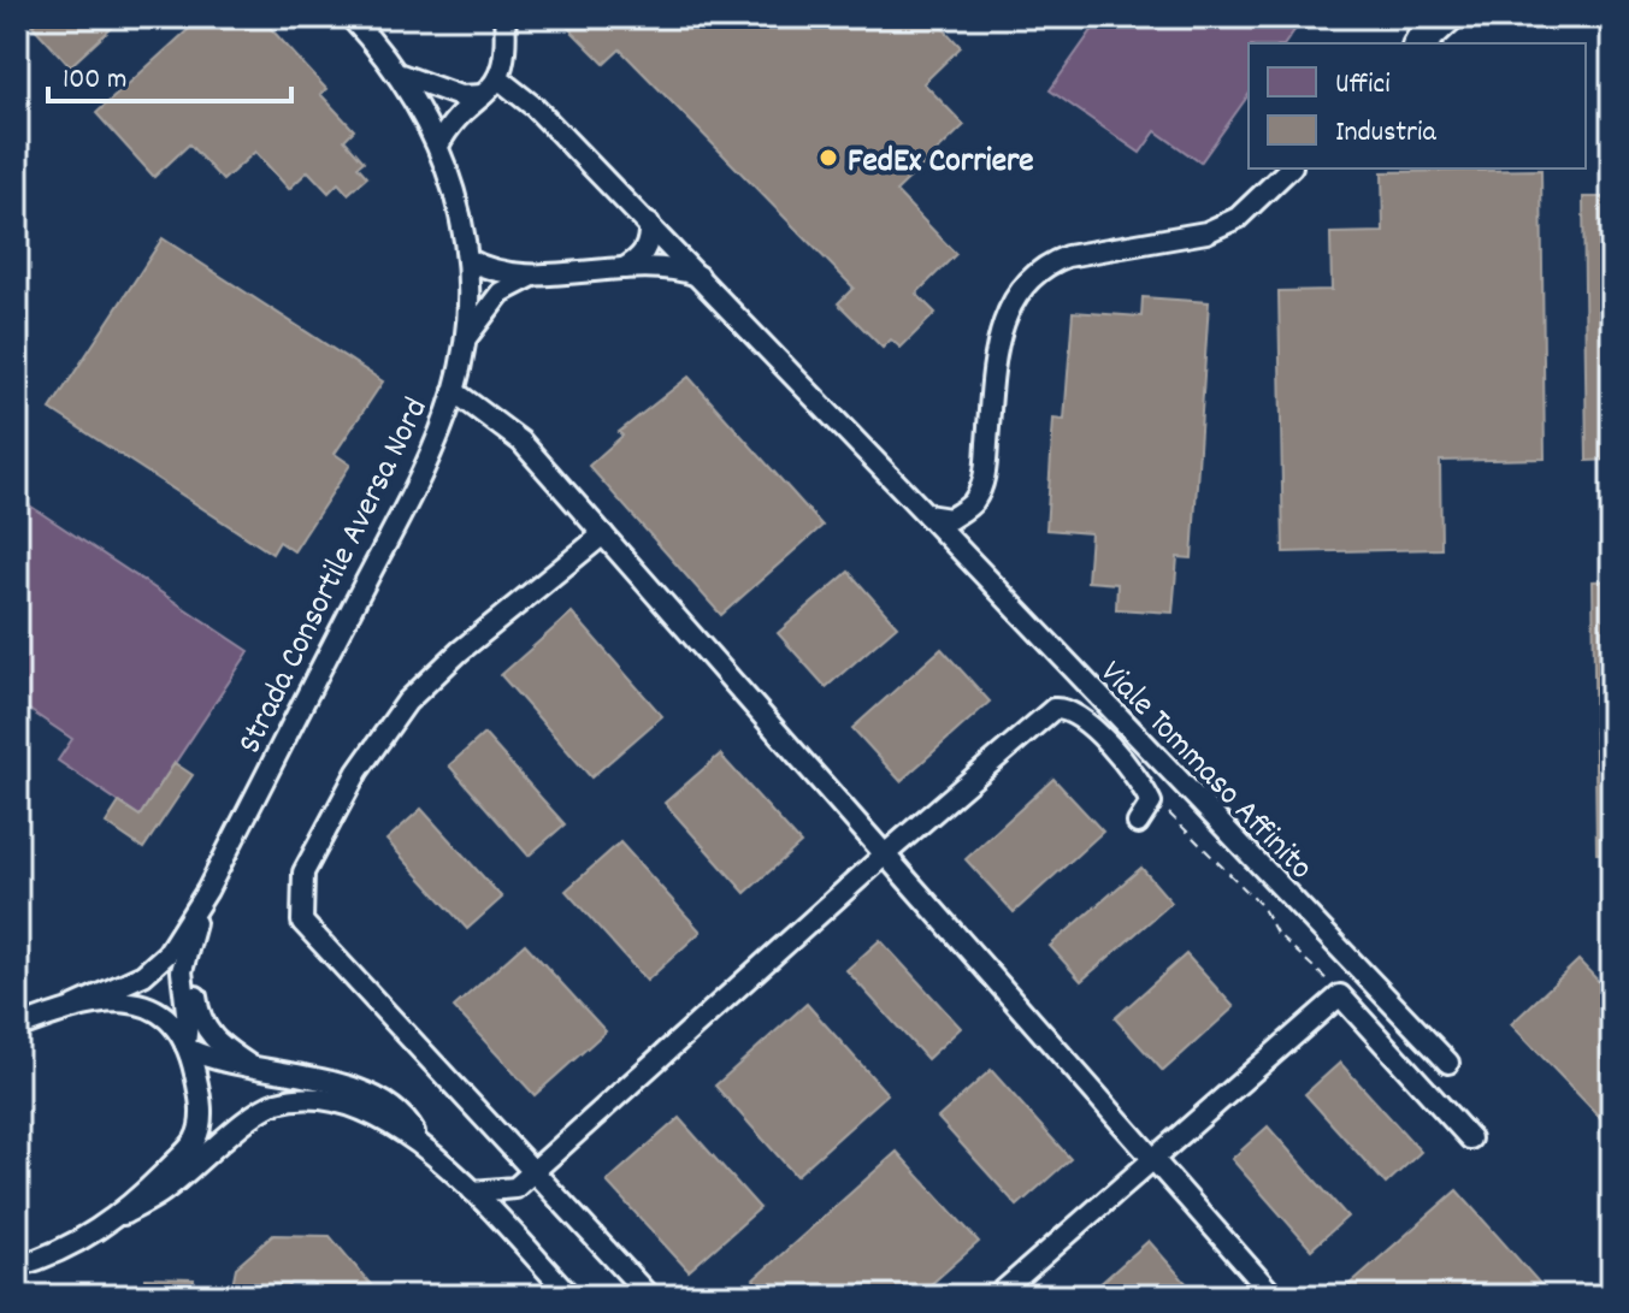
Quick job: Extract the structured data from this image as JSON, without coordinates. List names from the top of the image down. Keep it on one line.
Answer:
{"streets":{"street":["Strada Consortile Aversa Nord","Viale Tommaso Affinito"]},"places":["FedEx Corriere"],"legend":["Uffici","Industria"],"scale_bar":"100 m"}
